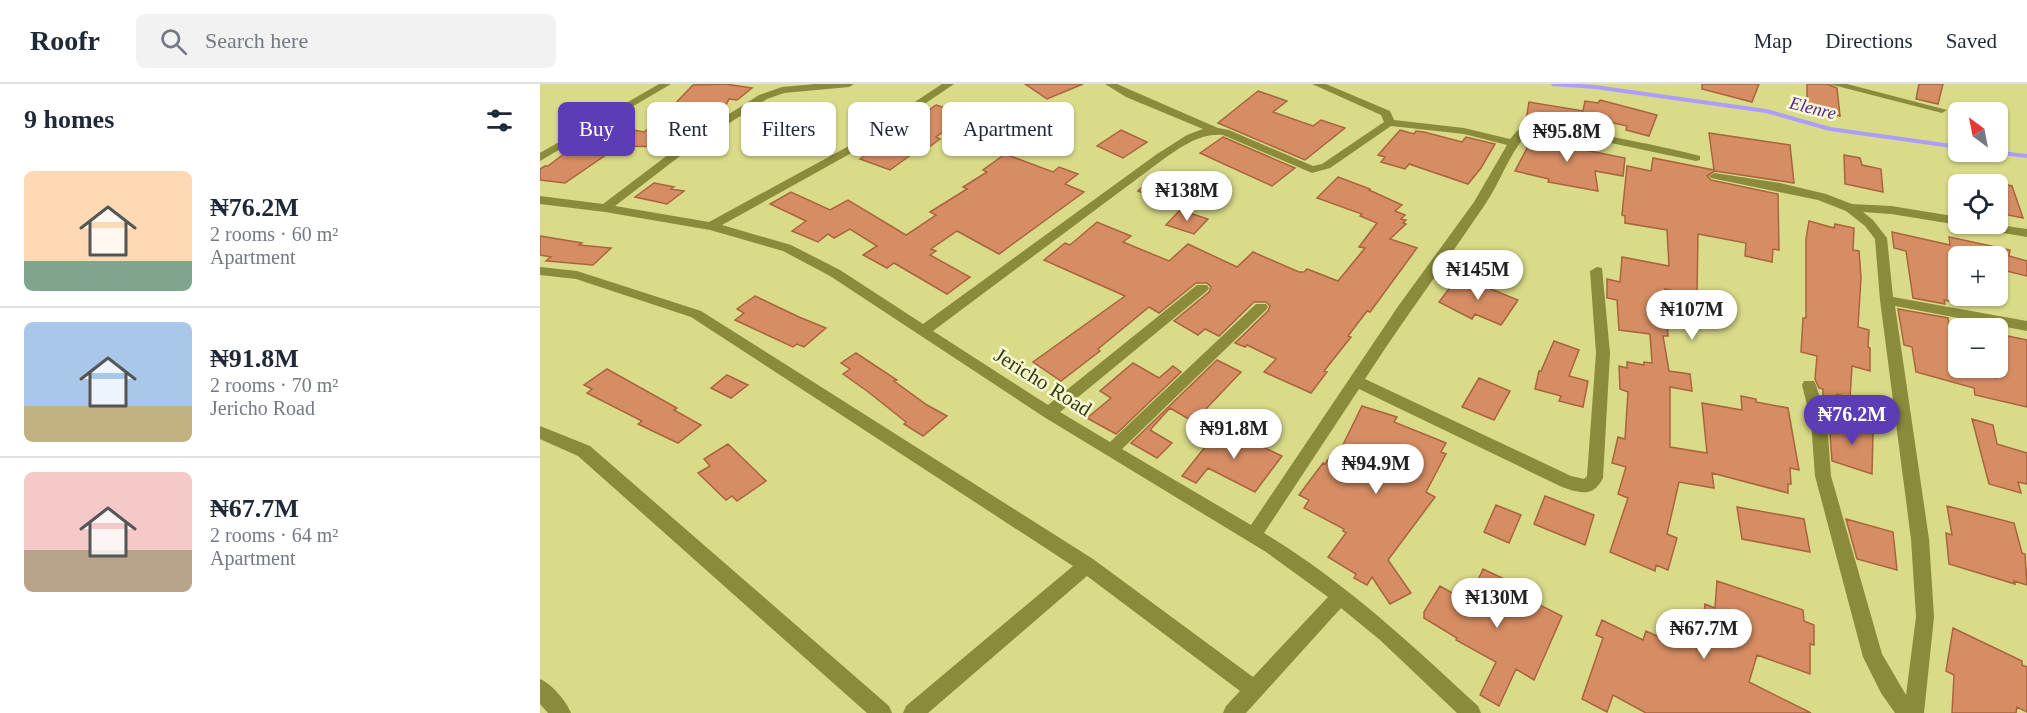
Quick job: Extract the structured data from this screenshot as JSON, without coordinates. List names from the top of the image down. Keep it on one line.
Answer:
{"streets":{"street":["Jericho Road"]},"water":["Elenre"],"north":"top left","page":{"header":"Roofr","search":"Search here","nav":["Map","Directions","Saved"],"heading":"9 homes","map_buttons":["+","−"],"chip":["Buy","Rent","Filters","New","Apartment"],"price":["₦95.8M","₦138M","₦145M","₦107M","₦76.2M","₦91.8M","₦94.9M","₦130M","₦67.7M"],"list":[{"name":"₦76.2M","note":"2 rooms · 60 m² · Apartment"},{"name":"₦91.8M","note":"2 rooms · 70 m² · Jericho Road"},{"name":"₦67.7M","note":"2 rooms · 64 m² · Apartment"}]}}
